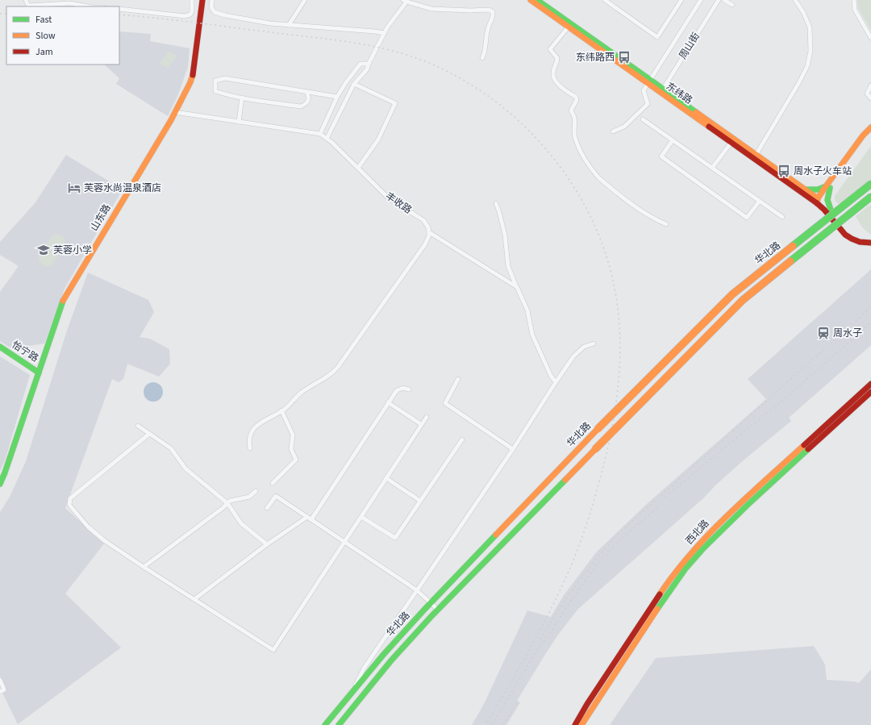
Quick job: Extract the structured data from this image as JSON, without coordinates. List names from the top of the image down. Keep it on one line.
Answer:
{"streets":{"main road":["东纬路","山东路","华北路","怡宁路","西北路"],"street":["周山街","丰收路"]},"crossings":[["周山街","东纬路"],["丰收路","山东路"],["山东路","怡宁路"]],"places":{"bus stop":["东纬路西","周水子火车站"],"hotel":["芙蓉水尚温泉酒店"],"school or university":["芙蓉小学"],"station":["周水子"]},"legend":["Fast","Slow","Jam"]}
